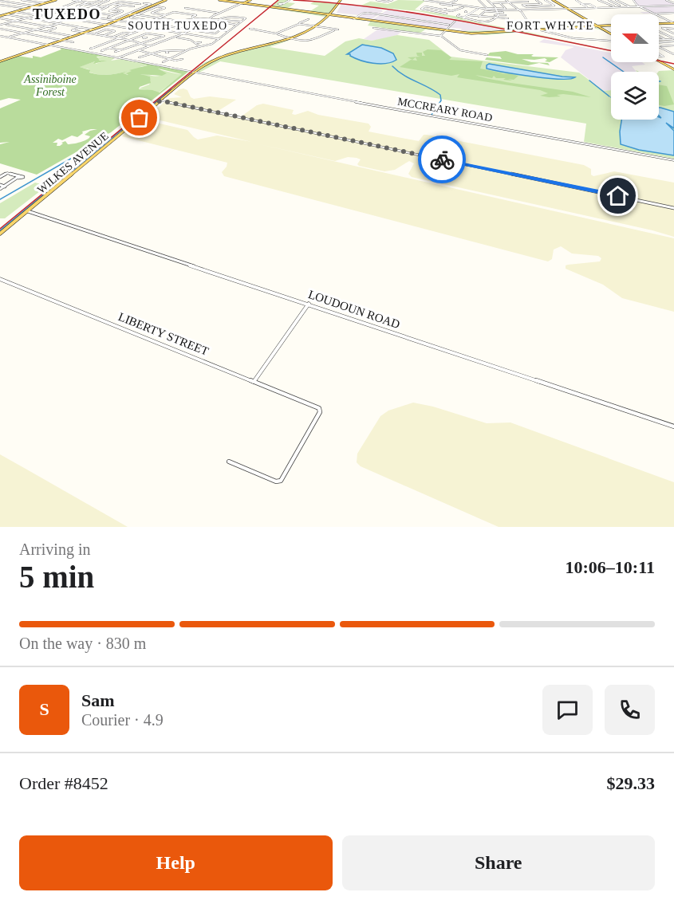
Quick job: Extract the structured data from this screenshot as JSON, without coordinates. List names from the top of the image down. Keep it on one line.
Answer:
{"streets":{"main road":["WILKES AVENUE"],"street":["MCCREARY ROAD","LOUDOUN ROAD","LIBERTY STREET"]},"crossings":[["MCCREARY ROAD","WILKES AVENUE"],["WILKES AVENUE","LOUDOUN ROAD"]],"districts":["TUXEDO","SOUTH TUXEDO","FORT WHYTE"],"parks":["Assiniboine Forest"],"north":"left","page":{"heading":["5 min","Arriving in","10:06–10:11"],"panel":["Sam","Courier · 4.9","Order #8452","$29.33"],"bar":"On the way · 830 m","round":"S","buttons":["Help","Share"]}}
